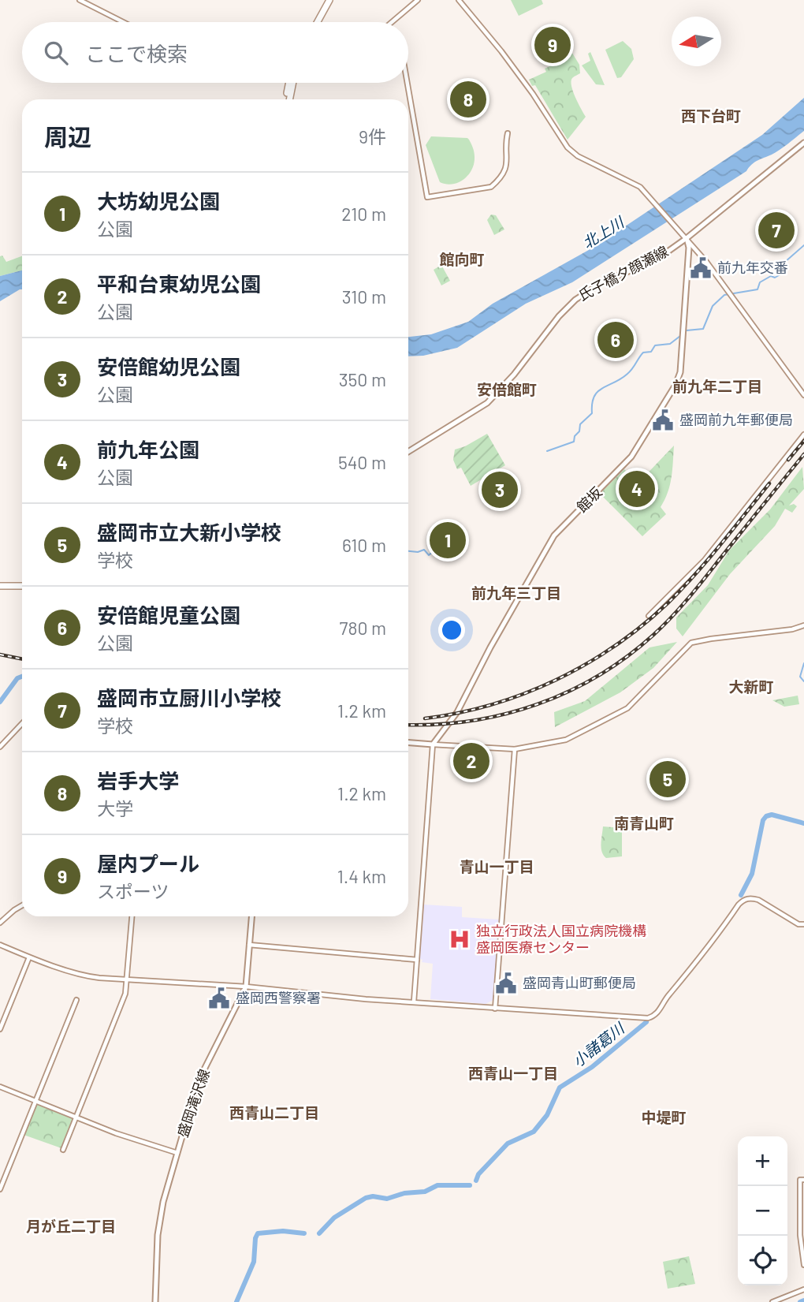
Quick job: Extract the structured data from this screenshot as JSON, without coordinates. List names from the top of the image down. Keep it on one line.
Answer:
{"streets":{"main road":["氏子橋夕顔瀬線","館坂","盛岡滝沢線"]},"crossings":[["氏子橋夕顔瀬線","館坂"]],"districts":["西下台町","館向町","前九年二丁目","安倍館町","前九年三丁目","大新町","南青山町","青山一丁目","西青山一丁目","西青山二丁目","中堤町","月が丘二丁目"],"water":["北上川","小諸葛川"],"places":{"public building":["前九年交番","盛岡前九年郵便局","盛岡青山町郵便局","盛岡西警察署"],"hospital":["独立行政法人国立病院機構 盛岡医療センター"]},"north":"left","page":{"search":"ここで検索","pins":["9","8","7","6","4","3","1","2","5"],"heading":["周辺","9件"],"list":[{"mark":"1","name":"大坊幼児公園","note":"公園","value":"210 m"},{"mark":"2","name":"平和台東幼児公園","note":"公園","value":"310 m"},{"mark":"3","name":"安倍館幼児公園","note":"公園","value":"350 m"},{"mark":"4","name":"前九年公園","note":"公園","value":"540 m"},{"mark":"5","name":"盛岡市立大新小学校","note":"学校","value":"610 m"},{"mark":"6","name":"安倍館児童公園","note":"公園","value":"780 m"},{"mark":"7","name":"盛岡市立厨川小学校","note":"学校","value":"1.2 km"},{"mark":"8","name":"岩手大学","note":"大学","value":"1.2 km"},{"mark":"9","name":"屋内プール","note":"スポーツ","value":"1.4 km"}],"map_buttons":["+","−"]}}
